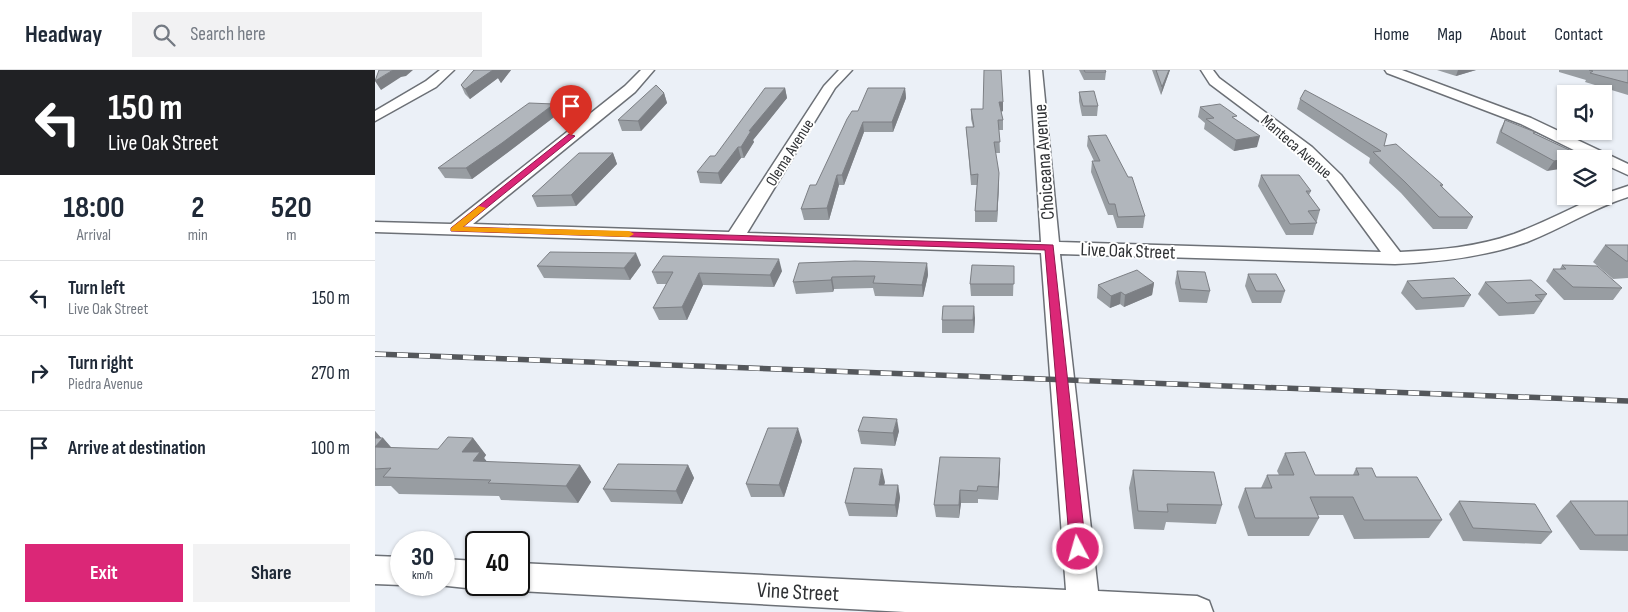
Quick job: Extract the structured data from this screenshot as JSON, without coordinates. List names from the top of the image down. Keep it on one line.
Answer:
{"streets":{"street":["Manteca Avenue","Olema Avenue","Choiceana Avenue","Live Oak Street","Vine Street"]},"crossings":[["Manteca Avenue","Live Oak Street"],["Olema Avenue","Live Oak Street"],["Choiceana Avenue","Live Oak Street"],["Choiceana Avenue","Vine Street"]],"page":{"header":"Headway","search":"Search here","nav":["Home","Map","About","Contact"],"turn":["150 m","Live Oak Street"],"eta":["18:00","Arrival","2","min","520","m"],"list":[{"name":"Turn left","note":"Live Oak Street","value":"150 m"},{"name":"Turn right","note":"Piedra Avenue","value":"270 m"},{"name":"Arrive at destination","value":"100 m"}],"speed":"30 km/h","limit":"40","buttons":["Exit","Share"]}}
